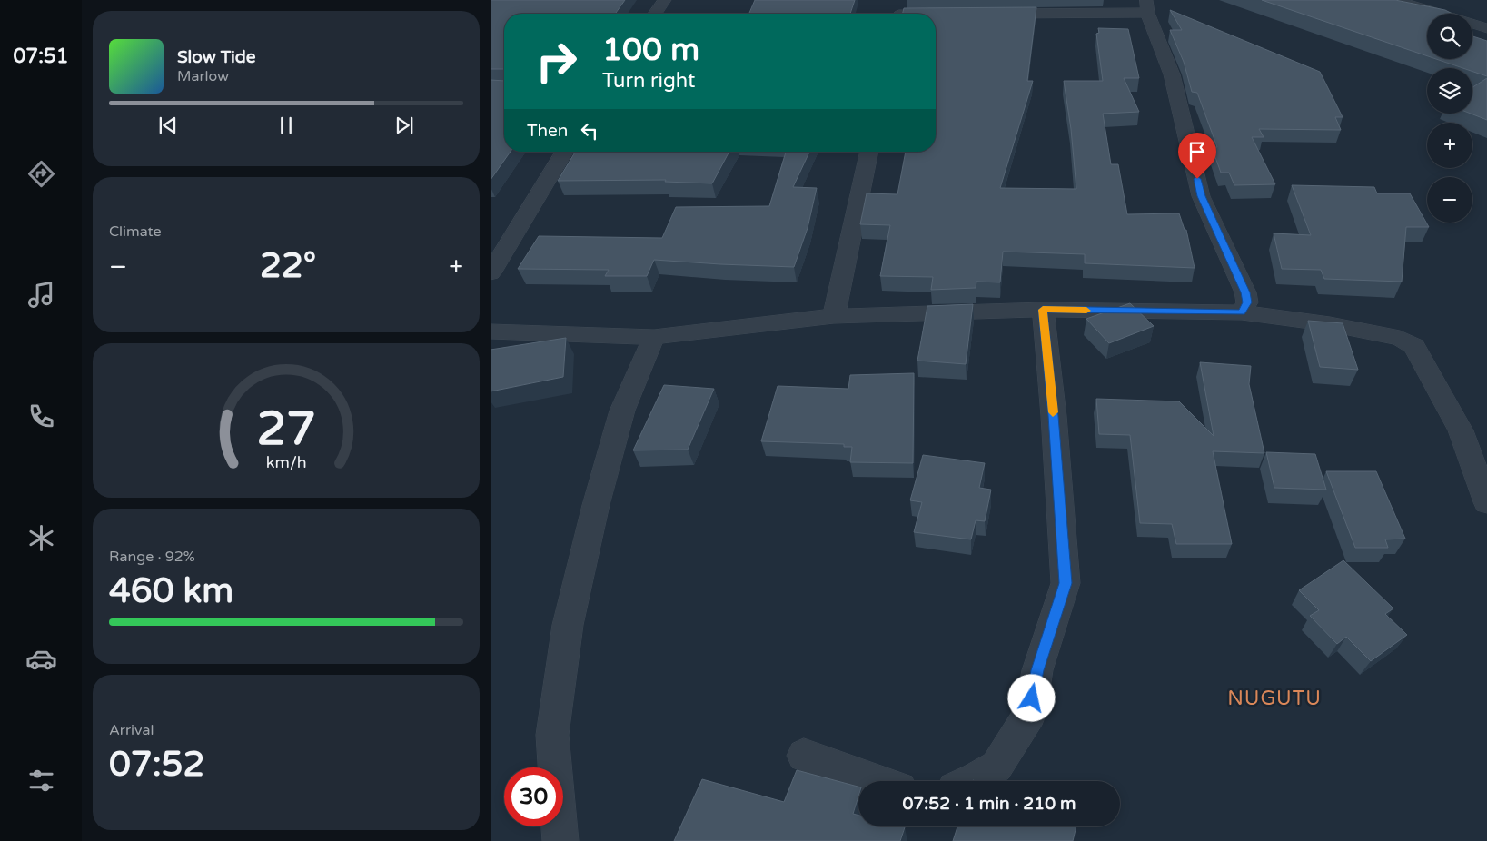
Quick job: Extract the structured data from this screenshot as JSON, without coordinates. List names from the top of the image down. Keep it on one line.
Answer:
{"districts":["NUGUTU"],"page":{"tabs":"07:51","map_buttons":["+","−"],"turn":["100 m","Turn right"],"song":["Slow Tide","Marlow"],"then":"Then","tile":["Climate",["Range · 92%","460 km"],["Arrival","07:52"]],"heat":["−","22°","+"],"limit":"30","trip":"07:52 · 1 min · 210 m","gauge":["27","km/h"]}}
